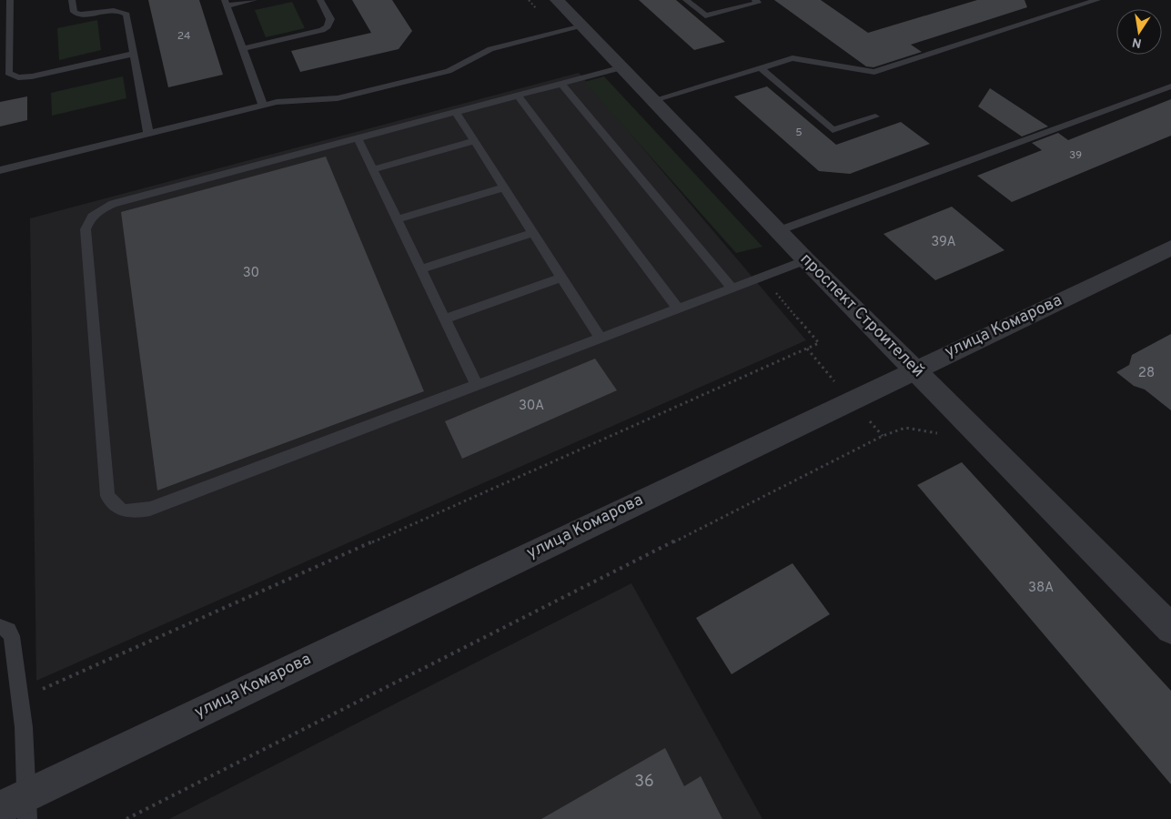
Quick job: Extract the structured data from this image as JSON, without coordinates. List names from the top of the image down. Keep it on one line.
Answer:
{"streets":{"street":["проспект Строителей","улица Комарова"]},"crossings":[["проспект Строителей","улица Комарова"]],"house_numbers":["24","5","39","39А","30","28","30А","38А","36"],"north":"bottom"}
